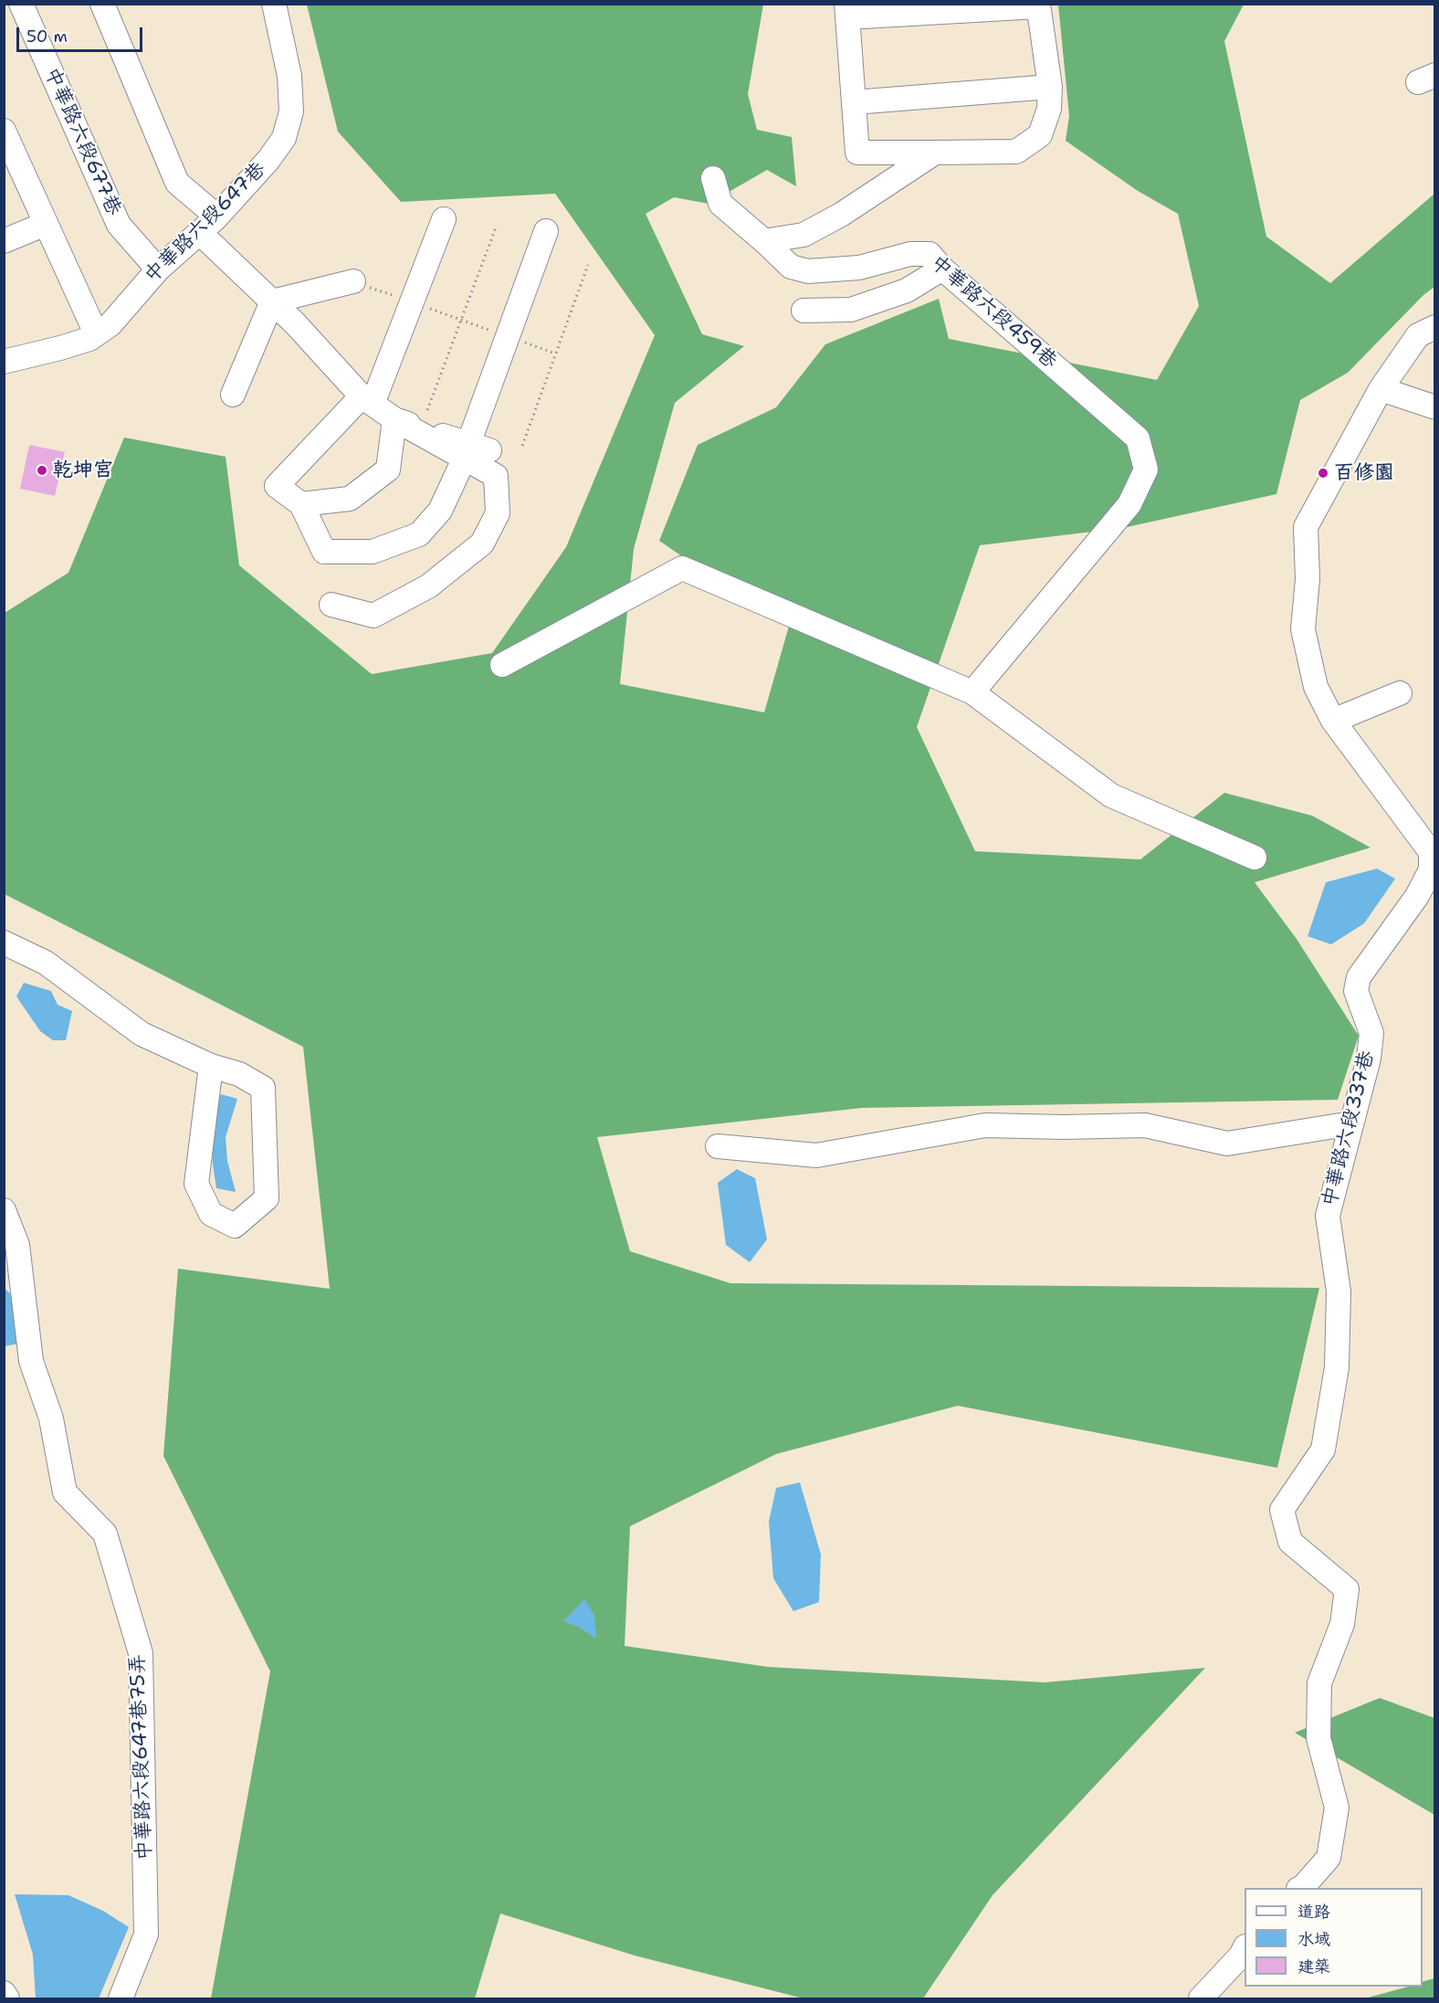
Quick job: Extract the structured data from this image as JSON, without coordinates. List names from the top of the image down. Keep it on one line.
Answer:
{"streets":{"street":["中華路六段677巷","中華路六段647巷","中華路六段459巷","中華路六段337巷","中華路六段647巷75弄"]},"crossings":[["中華路六段677巷","中華路六段647巷"]],"places":["乾坤宮","百修園"],"legend":["道路","水域","建築"],"scale_bar":"50 m"}
